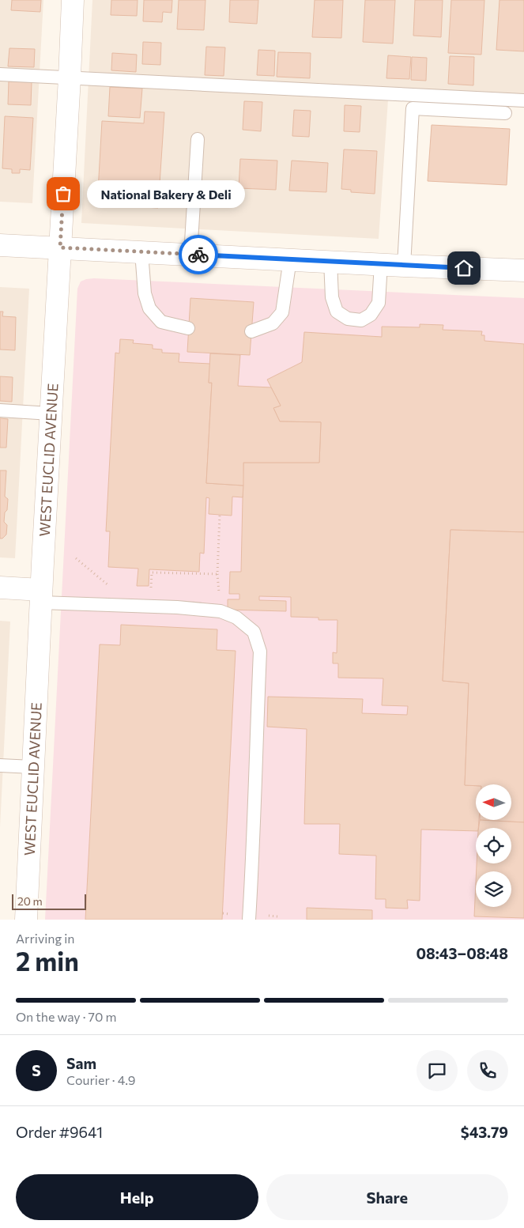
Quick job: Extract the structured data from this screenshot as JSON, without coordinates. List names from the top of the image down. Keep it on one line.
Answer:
{"streets":{"street":["WEST EUCLID AVENUE"]},"places":["National Bakery & Deli"],"scale_bar":"20 m","north":"left","page":{"bubble":"National Bakery & Deli","scale":"20 m","heading":["2 min","Arriving in","08:43–08:48"],"panel":["Sam","Courier · 4.9","Order #9641","$43.79"],"bar":"On the way · 70 m","round":"S","buttons":["Help","Share"]}}
